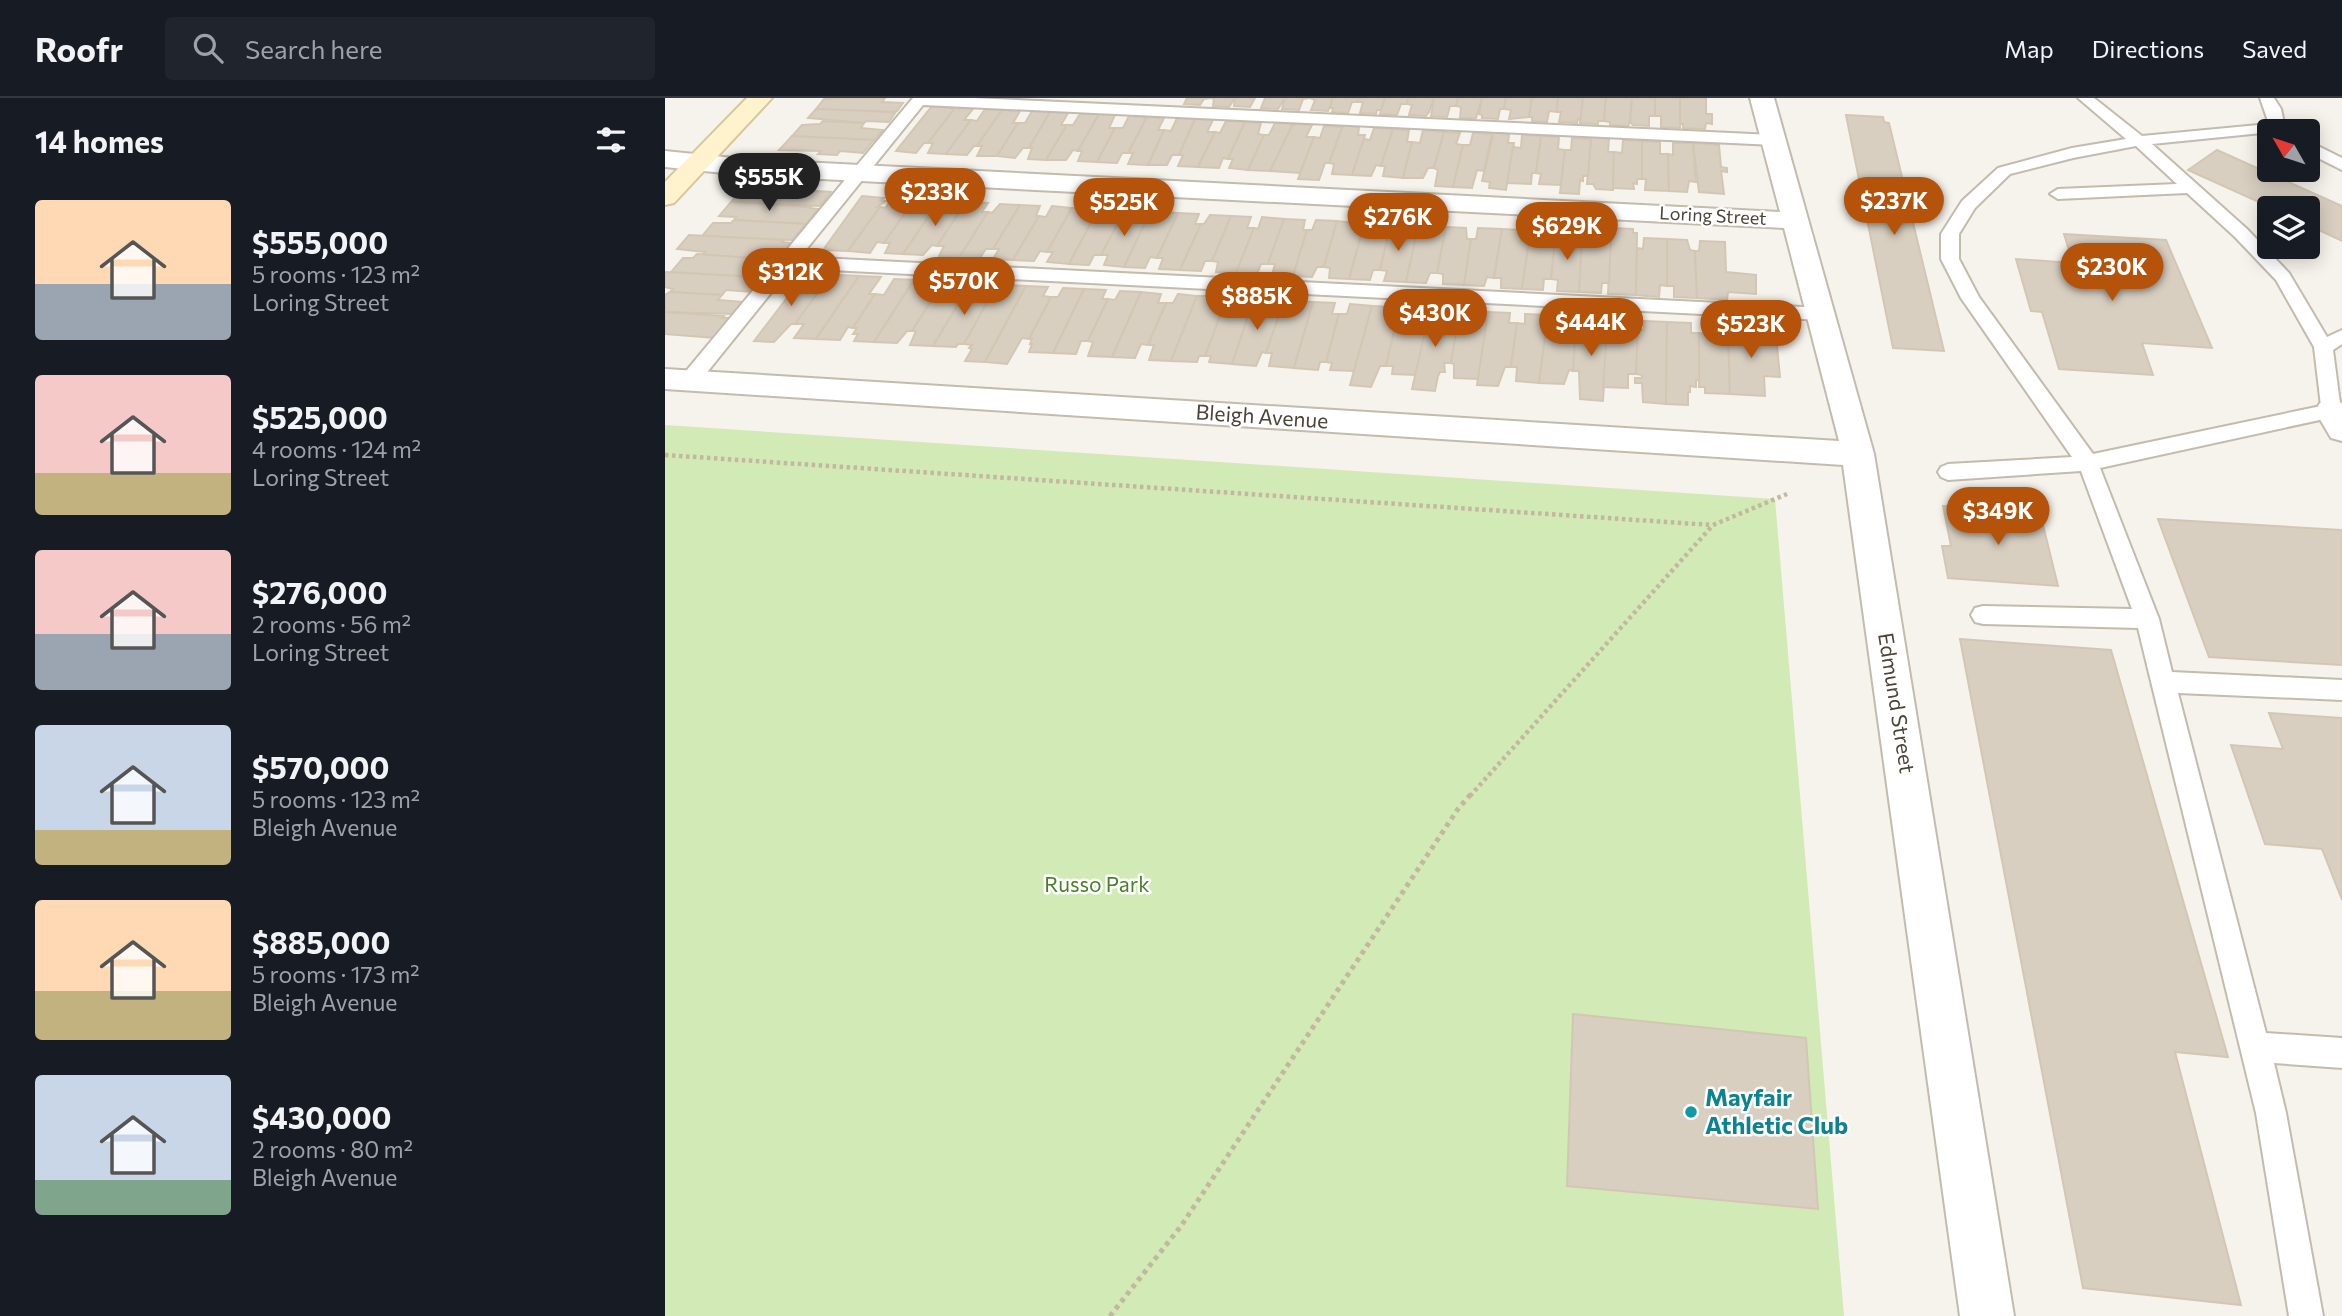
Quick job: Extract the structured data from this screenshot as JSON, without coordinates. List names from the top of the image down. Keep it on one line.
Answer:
{"streets":{"street":["Loring Street","Bleigh Avenue","Edmund Street"]},"crossings":[["Loring Street","Edmund Street"],["Bleigh Avenue","Edmund Street"]],"parks":["Russo Park"],"places":["Mayfair Athletic Club"],"north":"top left","page":{"header":"Roofr","search":"Search here","nav":["Map","Directions","Saved"],"heading":"14 homes","price":["$555K","$233K","$237K","$525K","$276K","$629K","$230K","$312K","$570K","$885K","$430K","$444K","$523K","$349K"],"list":[{"name":"$555,000","note":"5 rooms · 123 m² · Loring Street"},{"name":"$525,000","note":"4 rooms · 124 m² · Loring Street"},{"name":"$276,000","note":"2 rooms · 56 m² · Loring Street"},{"name":"$570,000","note":"5 rooms · 123 m² · Bleigh Avenue"},{"name":"$885,000","note":"5 rooms · 173 m² · Bleigh Avenue"},{"name":"$430,000","note":"2 rooms · 80 m² · Bleigh Avenue"}]}}
